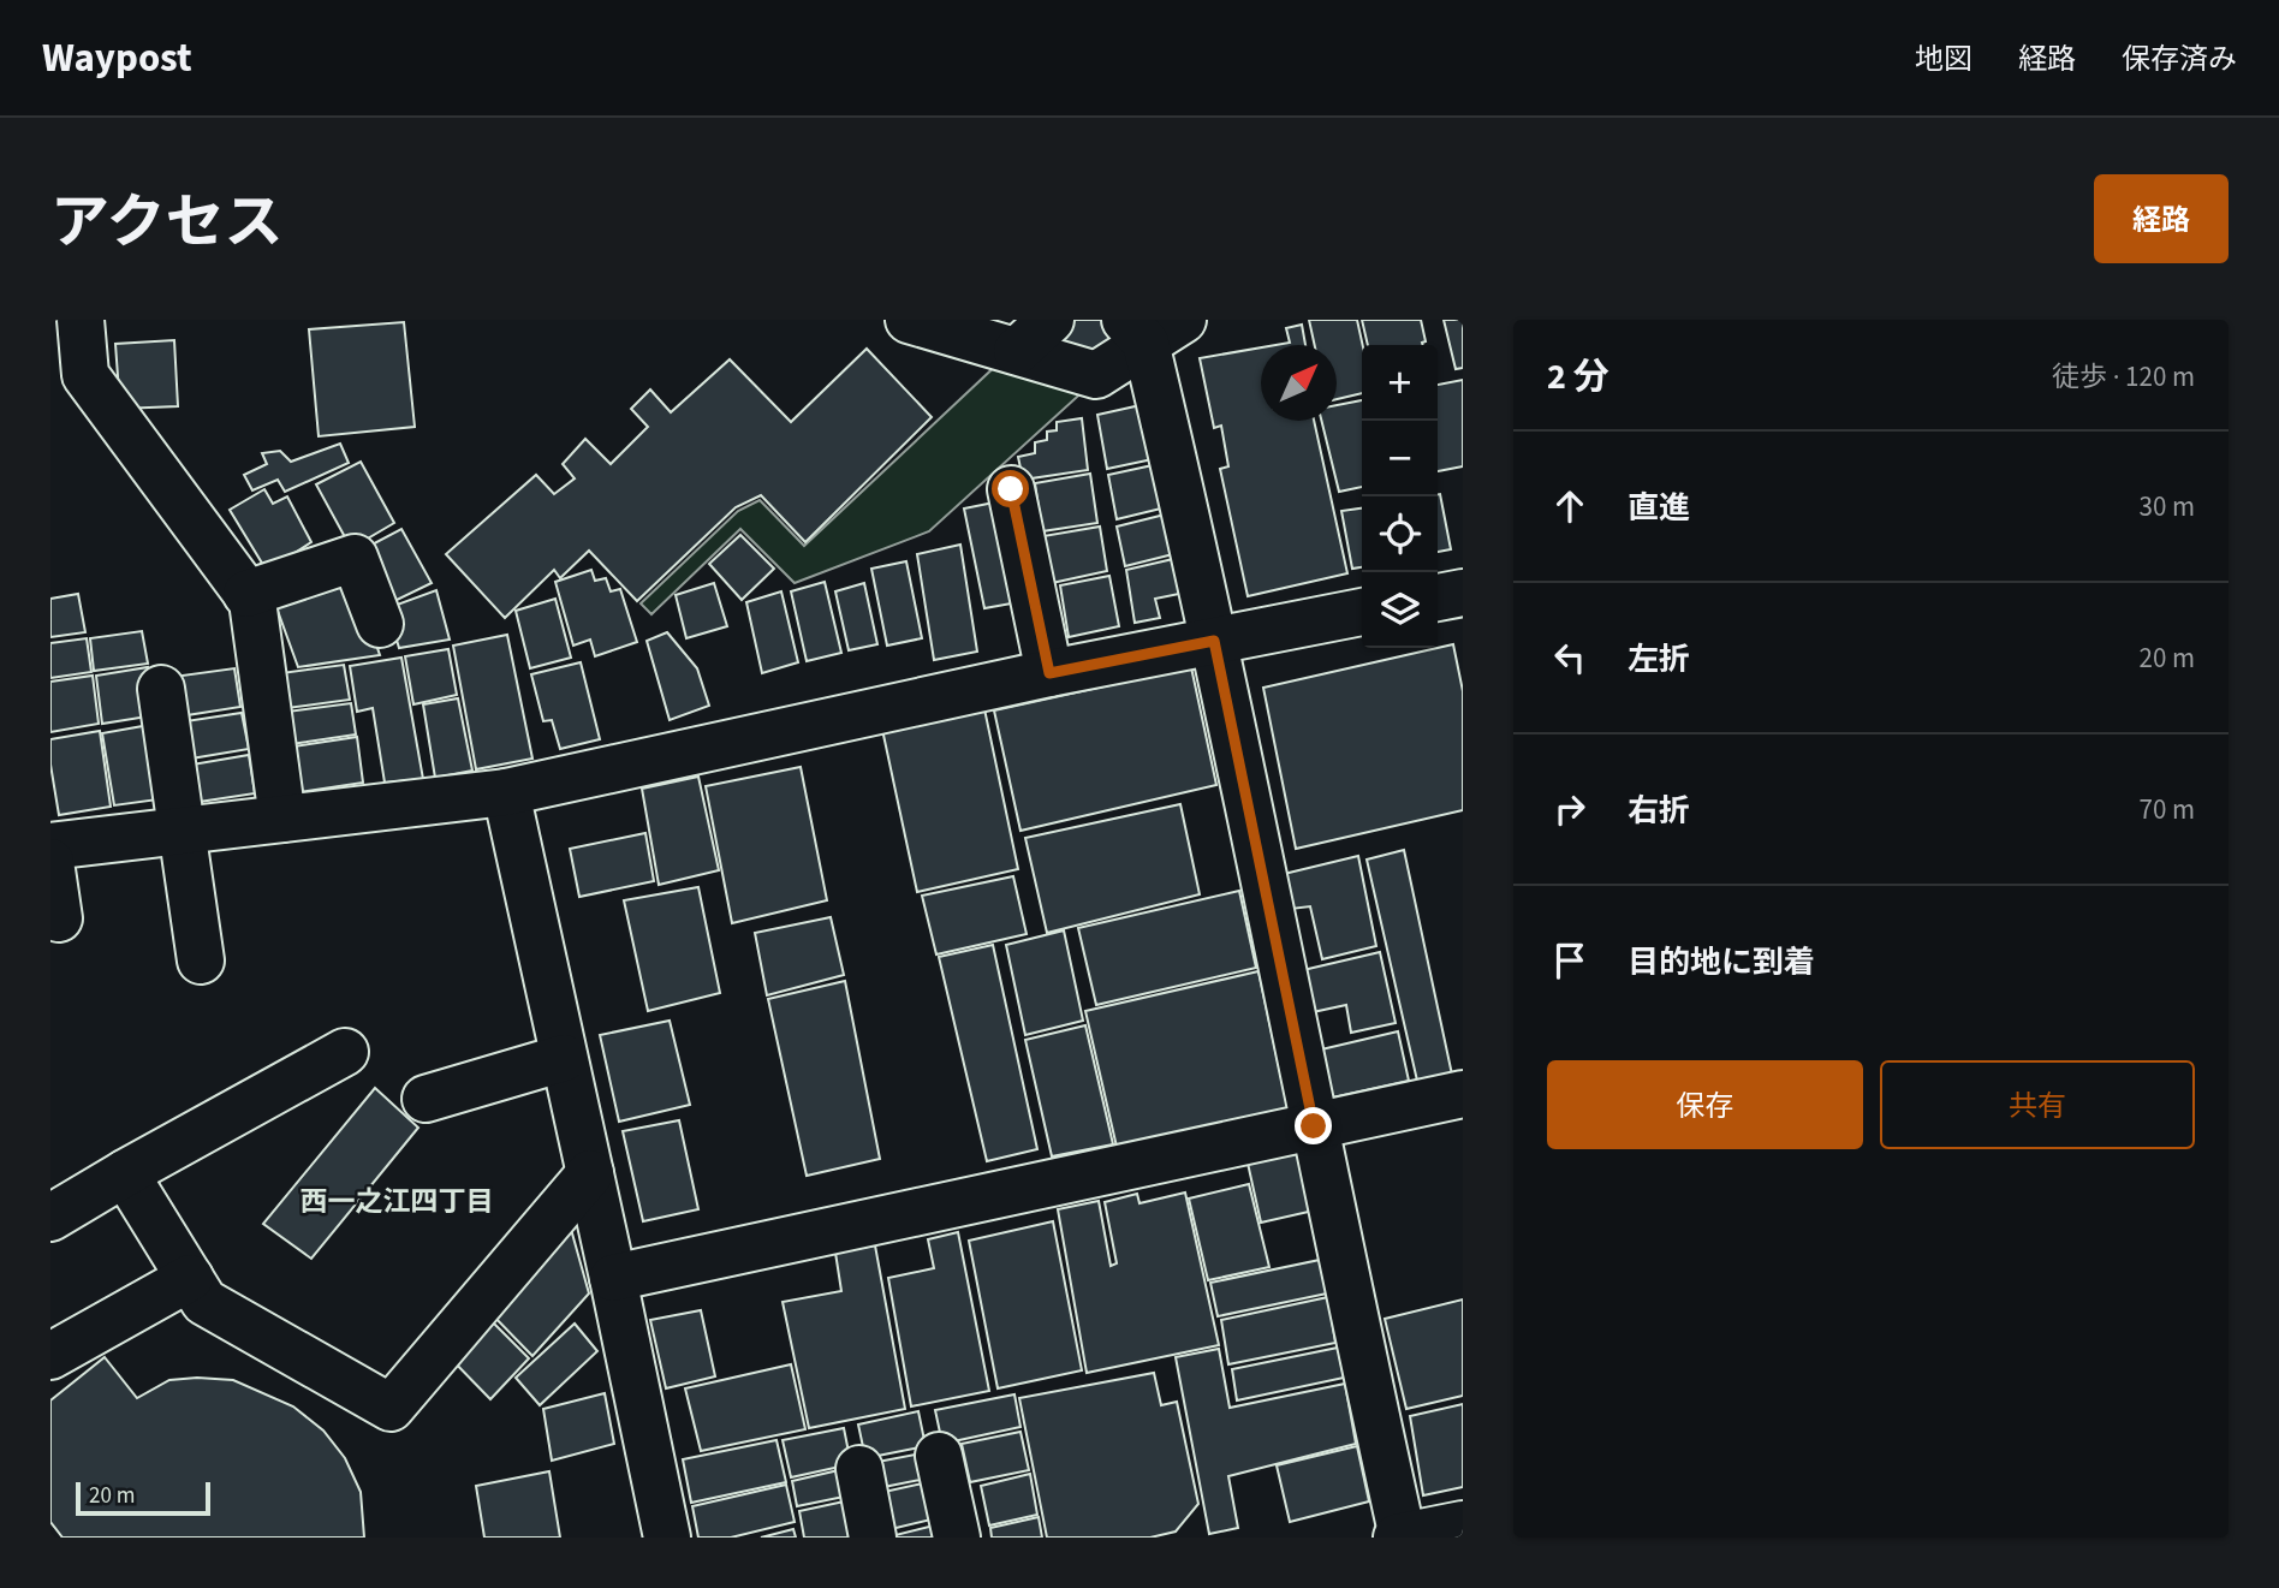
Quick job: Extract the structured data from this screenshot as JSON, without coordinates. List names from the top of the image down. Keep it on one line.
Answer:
{"districts":["西一之江四丁目"],"scale_bar":"20 m","north":"top right","page":{"header":"Waypost","nav":["地図","経路","保存済み"],"title":"アクセス","buttons":["経路",["保存","共有"]],"heading":["2 分","徒歩 · 120 m"],"map_buttons":["+","−"],"list":[["直進","30 m"],["左折","20 m"],["右折","70 m"],"目的地に到着"],"scale":"20 m"}}
